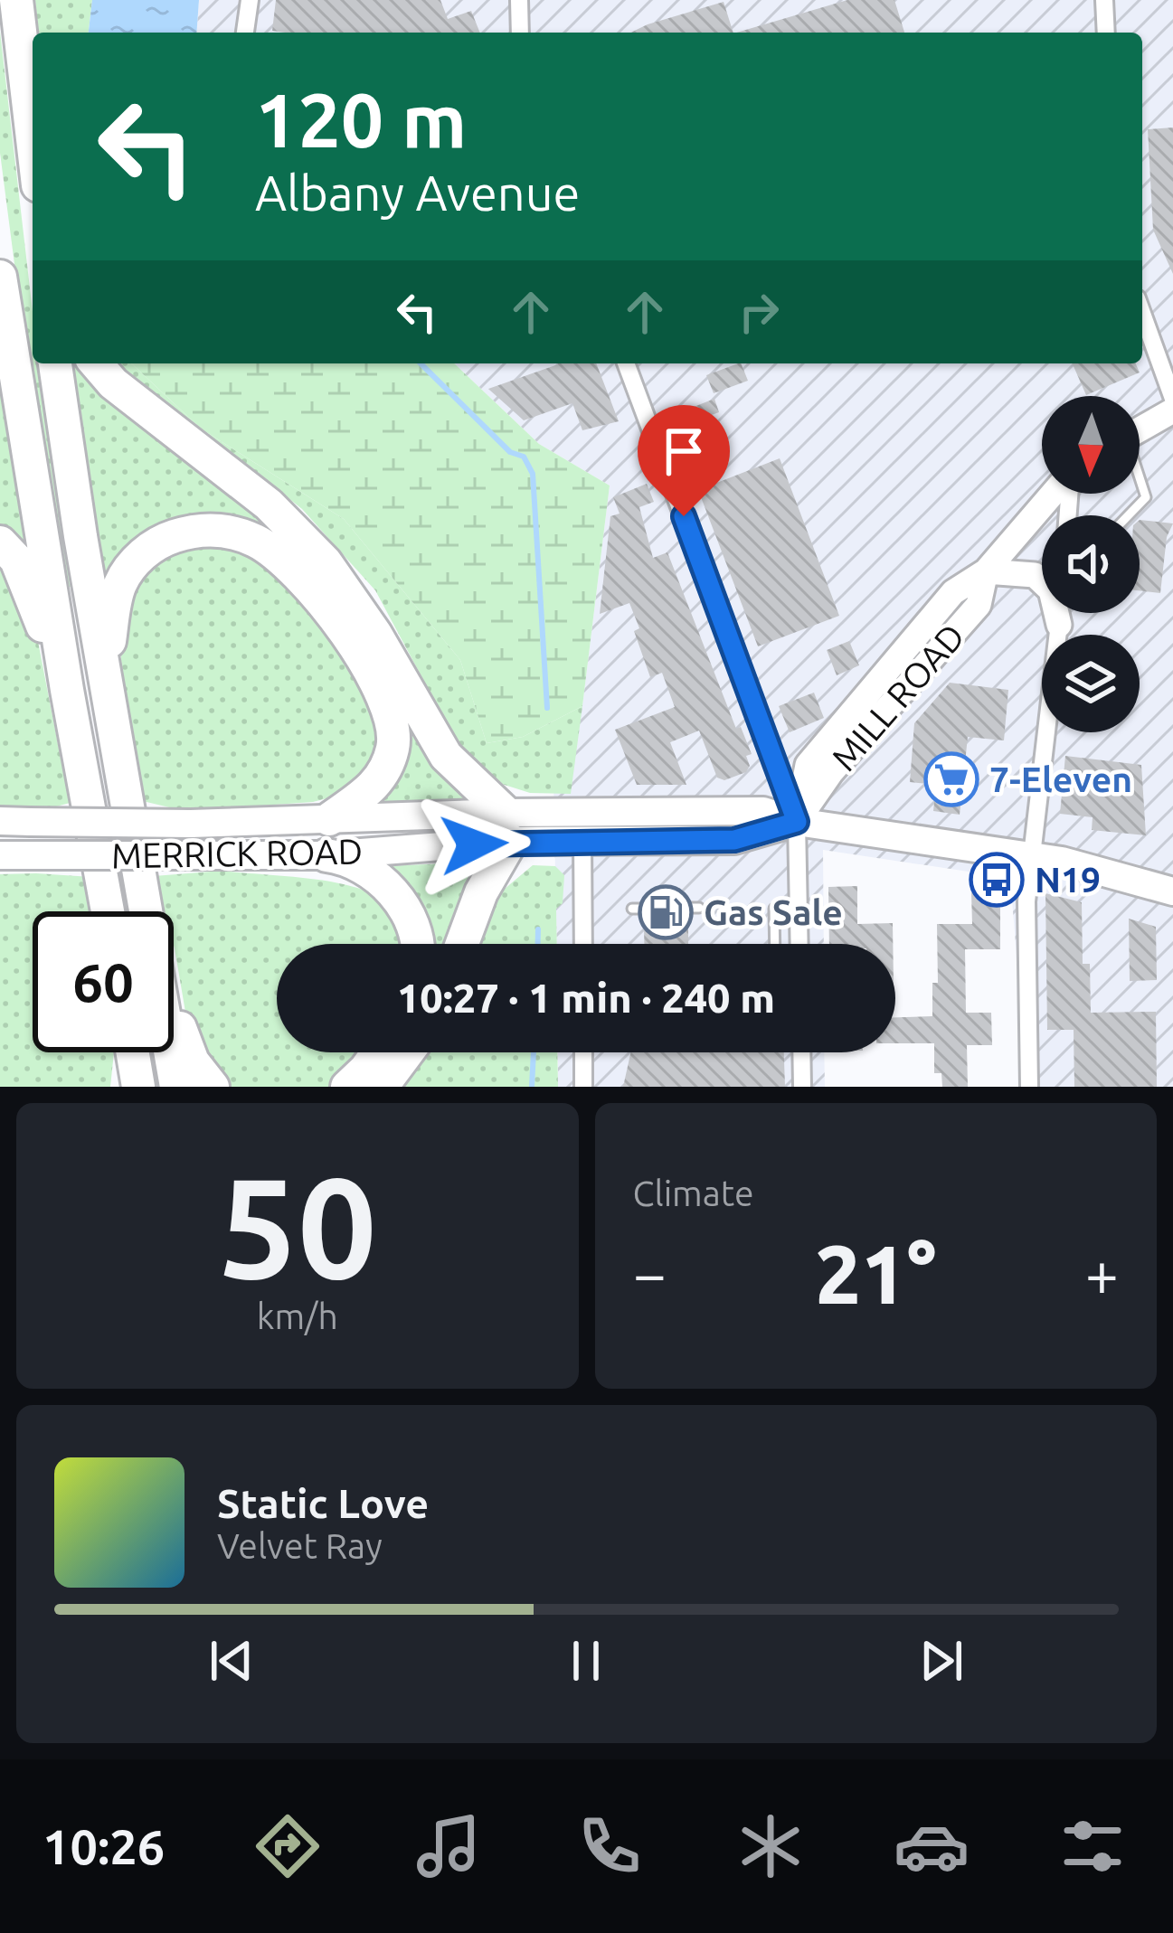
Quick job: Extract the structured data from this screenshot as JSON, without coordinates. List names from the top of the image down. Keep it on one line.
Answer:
{"streets":{"main road":["MILL ROAD","MERRICK ROAD"]},"crossings":[["MILL ROAD","MERRICK ROAD"]],"places":{"supermarket":["7-Eleven"],"bus stop":["N19"],"fuel station":["Gas Sale"]},"north":"bottom","page":{"turn":["120 m","Albany Avenue"],"limit":"60","trip":"10:27 · 1 min · 240 m","tile":[["50","km/h"],"Climate"],"heat":["−","21°","+"],"song":["Static Love","Velvet Ray"],"tabs":"10:26"}}
